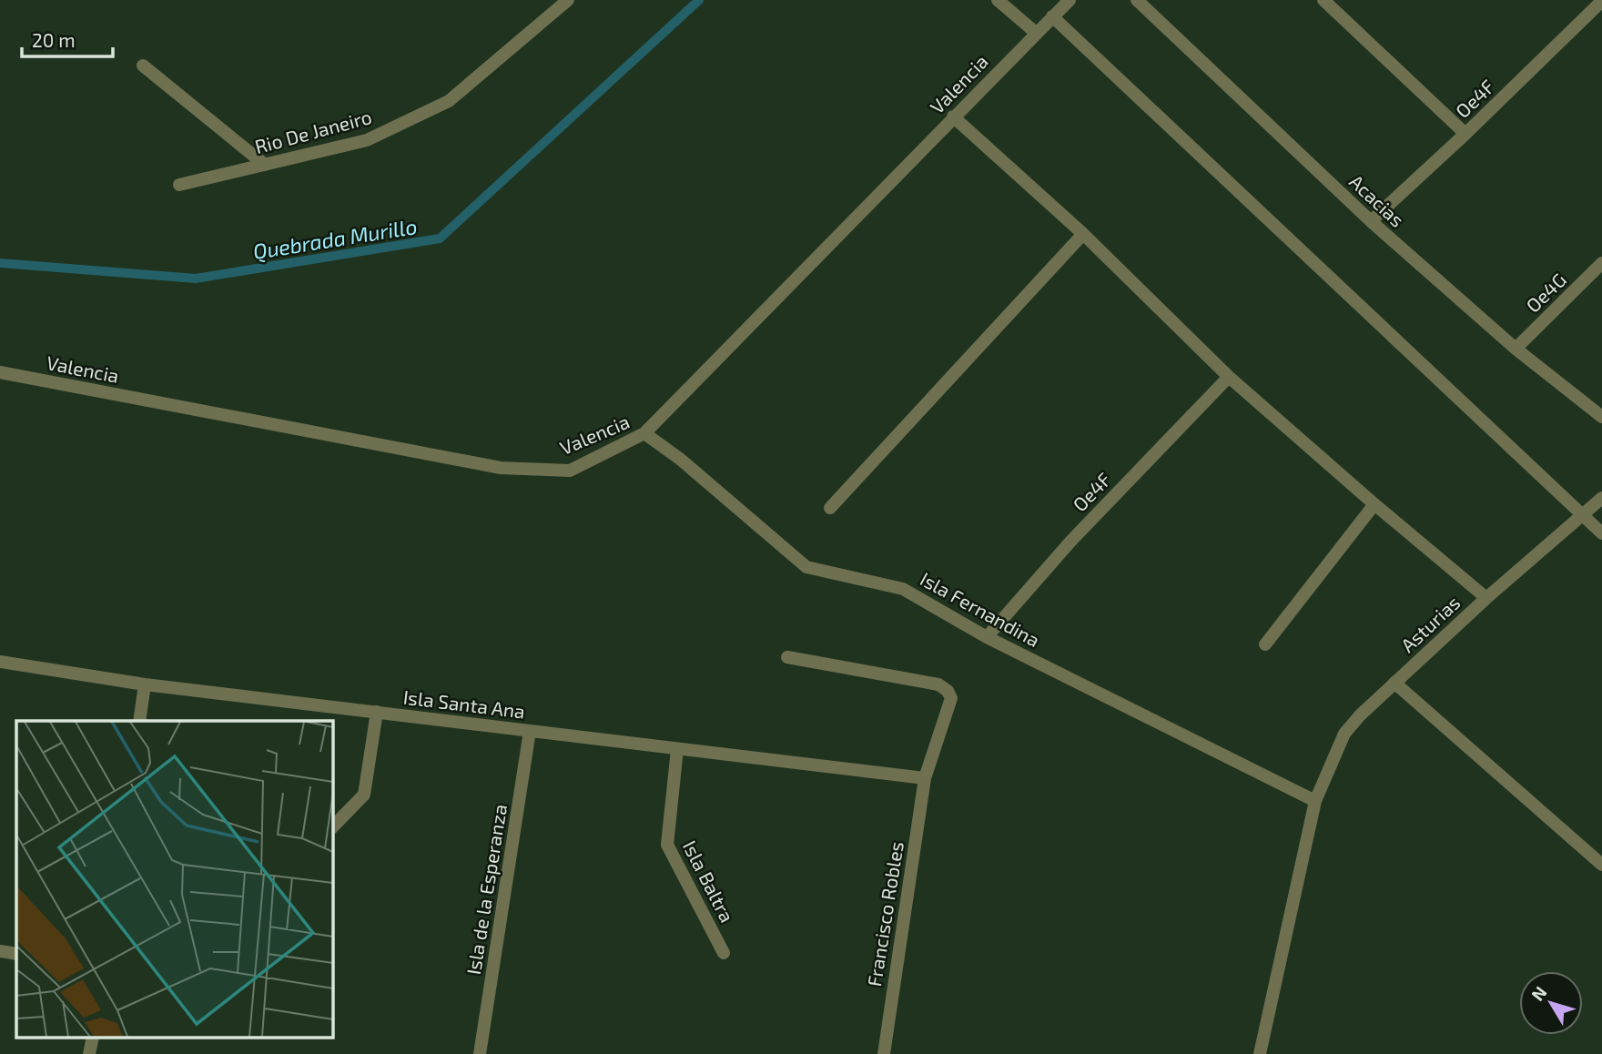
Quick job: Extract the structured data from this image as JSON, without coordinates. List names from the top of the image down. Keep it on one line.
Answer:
{"streets":{"street":["Valencia","Oe4F","Rio De Janeiro","Acacias","Oe4G","Isla Fernandina","Asturias","Isla Santa Ana","Isla Baltra","Isla de la Esperanza","Francisco Robles"]},"crossings":[["Valencia","Isla Fernandina"],["Oe4F","Acacias"],["Oe4F","Isla Fernandina"],["Acacias","Oe4G"],["Isla Fernandina","Asturias"],["Isla Santa Ana","Isla Baltra"],["Isla Santa Ana","Isla de la Esperanza"],["Isla Santa Ana","Francisco Robles"]],"water":["Quebrada Murillo"],"scale_bar":"20 m","north":"top left"}
